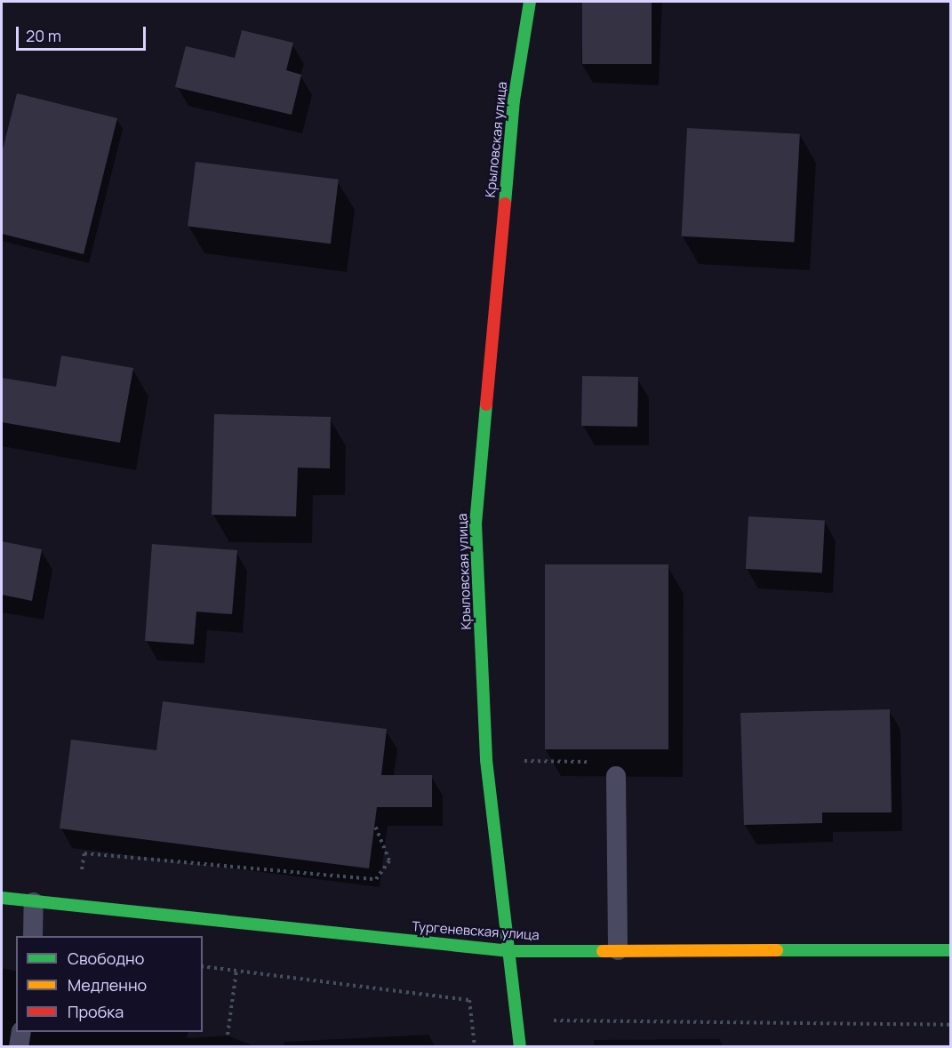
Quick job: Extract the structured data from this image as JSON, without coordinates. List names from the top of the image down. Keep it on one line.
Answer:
{"streets":{"street":["Крыловская улица","Тургеневская улица"]},"crossings":[["Крыловская улица","Тургеневская улица"]],"legend":["Свободно","Медленно","Пробка"],"scale_bar":"20 m"}
